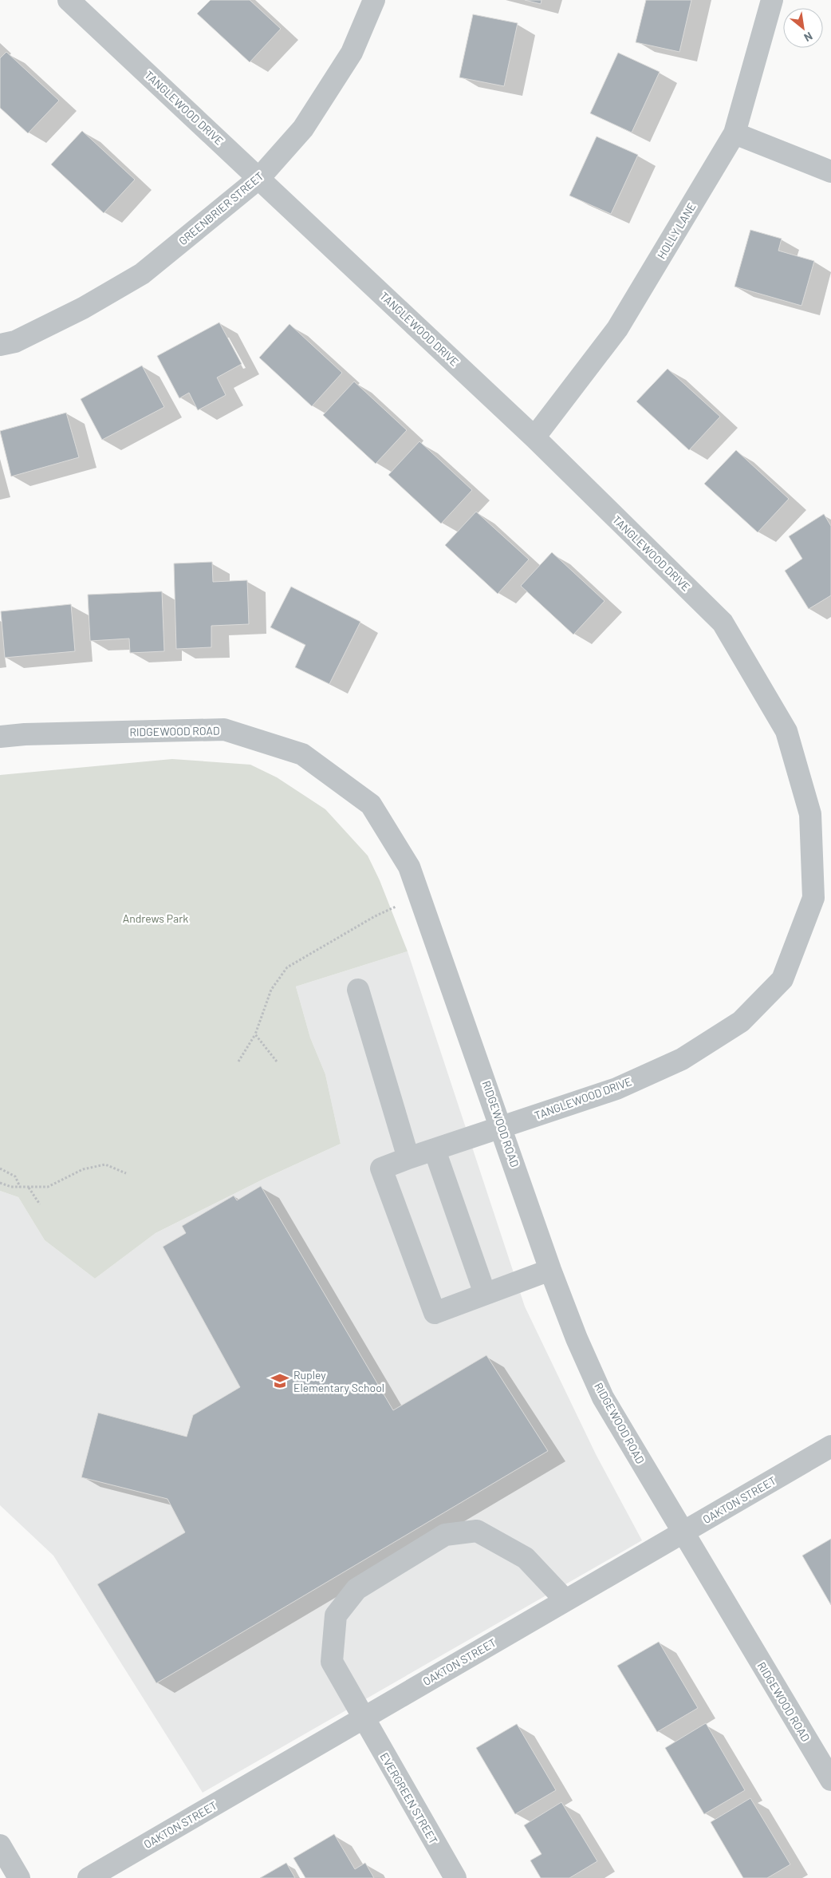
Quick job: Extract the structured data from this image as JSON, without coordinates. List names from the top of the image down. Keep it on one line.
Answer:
{"streets":{"street":["TANGLEWOOD DRIVE","GREENBRIER STREET","HOLLY LANE","RIDGEWOOD ROAD","OAKTON STREET","EVERGREEN STREET"]},"crossings":[["TANGLEWOOD DRIVE","GREENBRIER STREET"],["TANGLEWOOD DRIVE","HOLLY LANE"],["TANGLEWOOD DRIVE","RIDGEWOOD ROAD"],["RIDGEWOOD ROAD","OAKTON STREET"],["OAKTON STREET","EVERGREEN STREET"]],"parks":["Andrews Park"],"places":{"school or university":["Rupley Elementary School"]},"north":"bottom right"}
